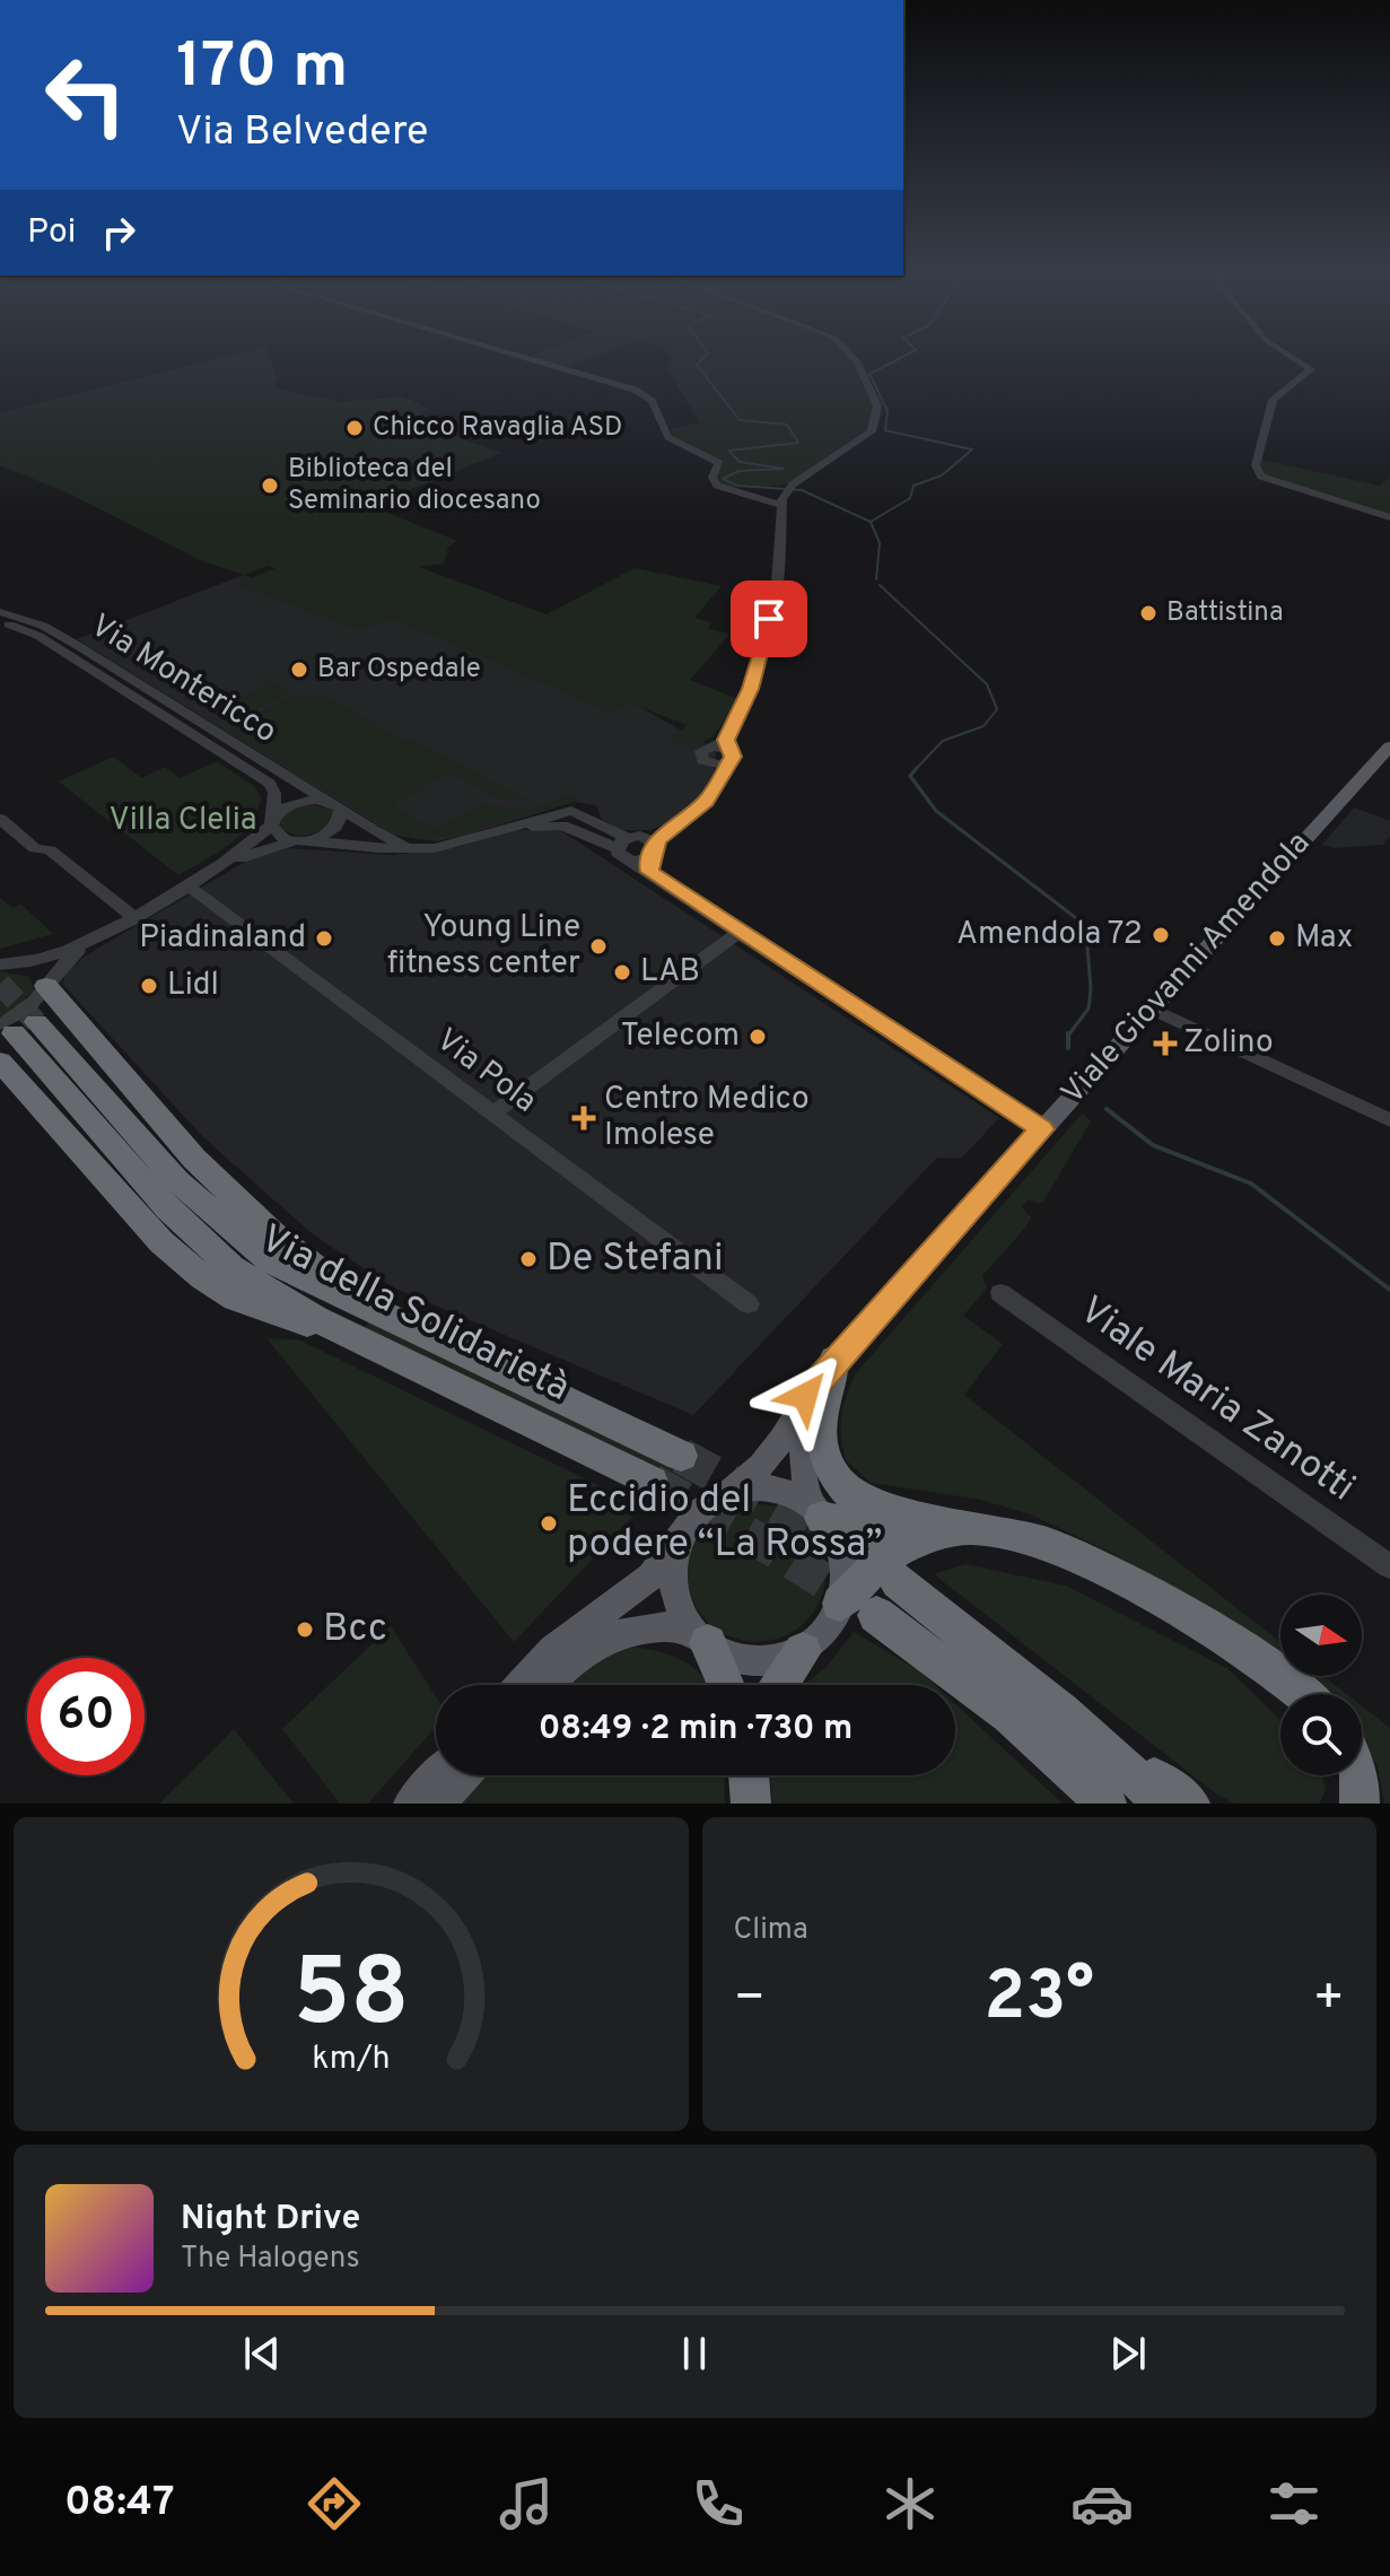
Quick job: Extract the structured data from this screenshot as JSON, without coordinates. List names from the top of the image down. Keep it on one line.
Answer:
{"streets":{"highway":["Via della Solidarietà"],"main road":["Viale Giovanni Amendola"],"street":["Via Montericco","Via Pola","Viale Maria Zanotti"]},"parks":["Villa Clelia"],"places":{"other":["Chicco Ravaglia ASD","Biblioteca del Seminario diocesano","Battistina","Bar Ospedale","Amendola 72","Piadinaland","Max","Young Line fitness center","LAB","Lidl","Telecom","De Stefani","Eccidio del podere “La Rossa”","Bcc"],"health":["Zolino","Centro Medico Imolese"]},"north":"right","page":{"turn":["170 m","Via Belvedere"],"then":"Poi","limit":"60","trip":"08:49 · 2 min · 730 m","tile":"Clima","heat":["−","23°","+"],"song":["Night Drive","The Halogens"],"tabs":"08:47","gauge":["58","km/h"]}}
